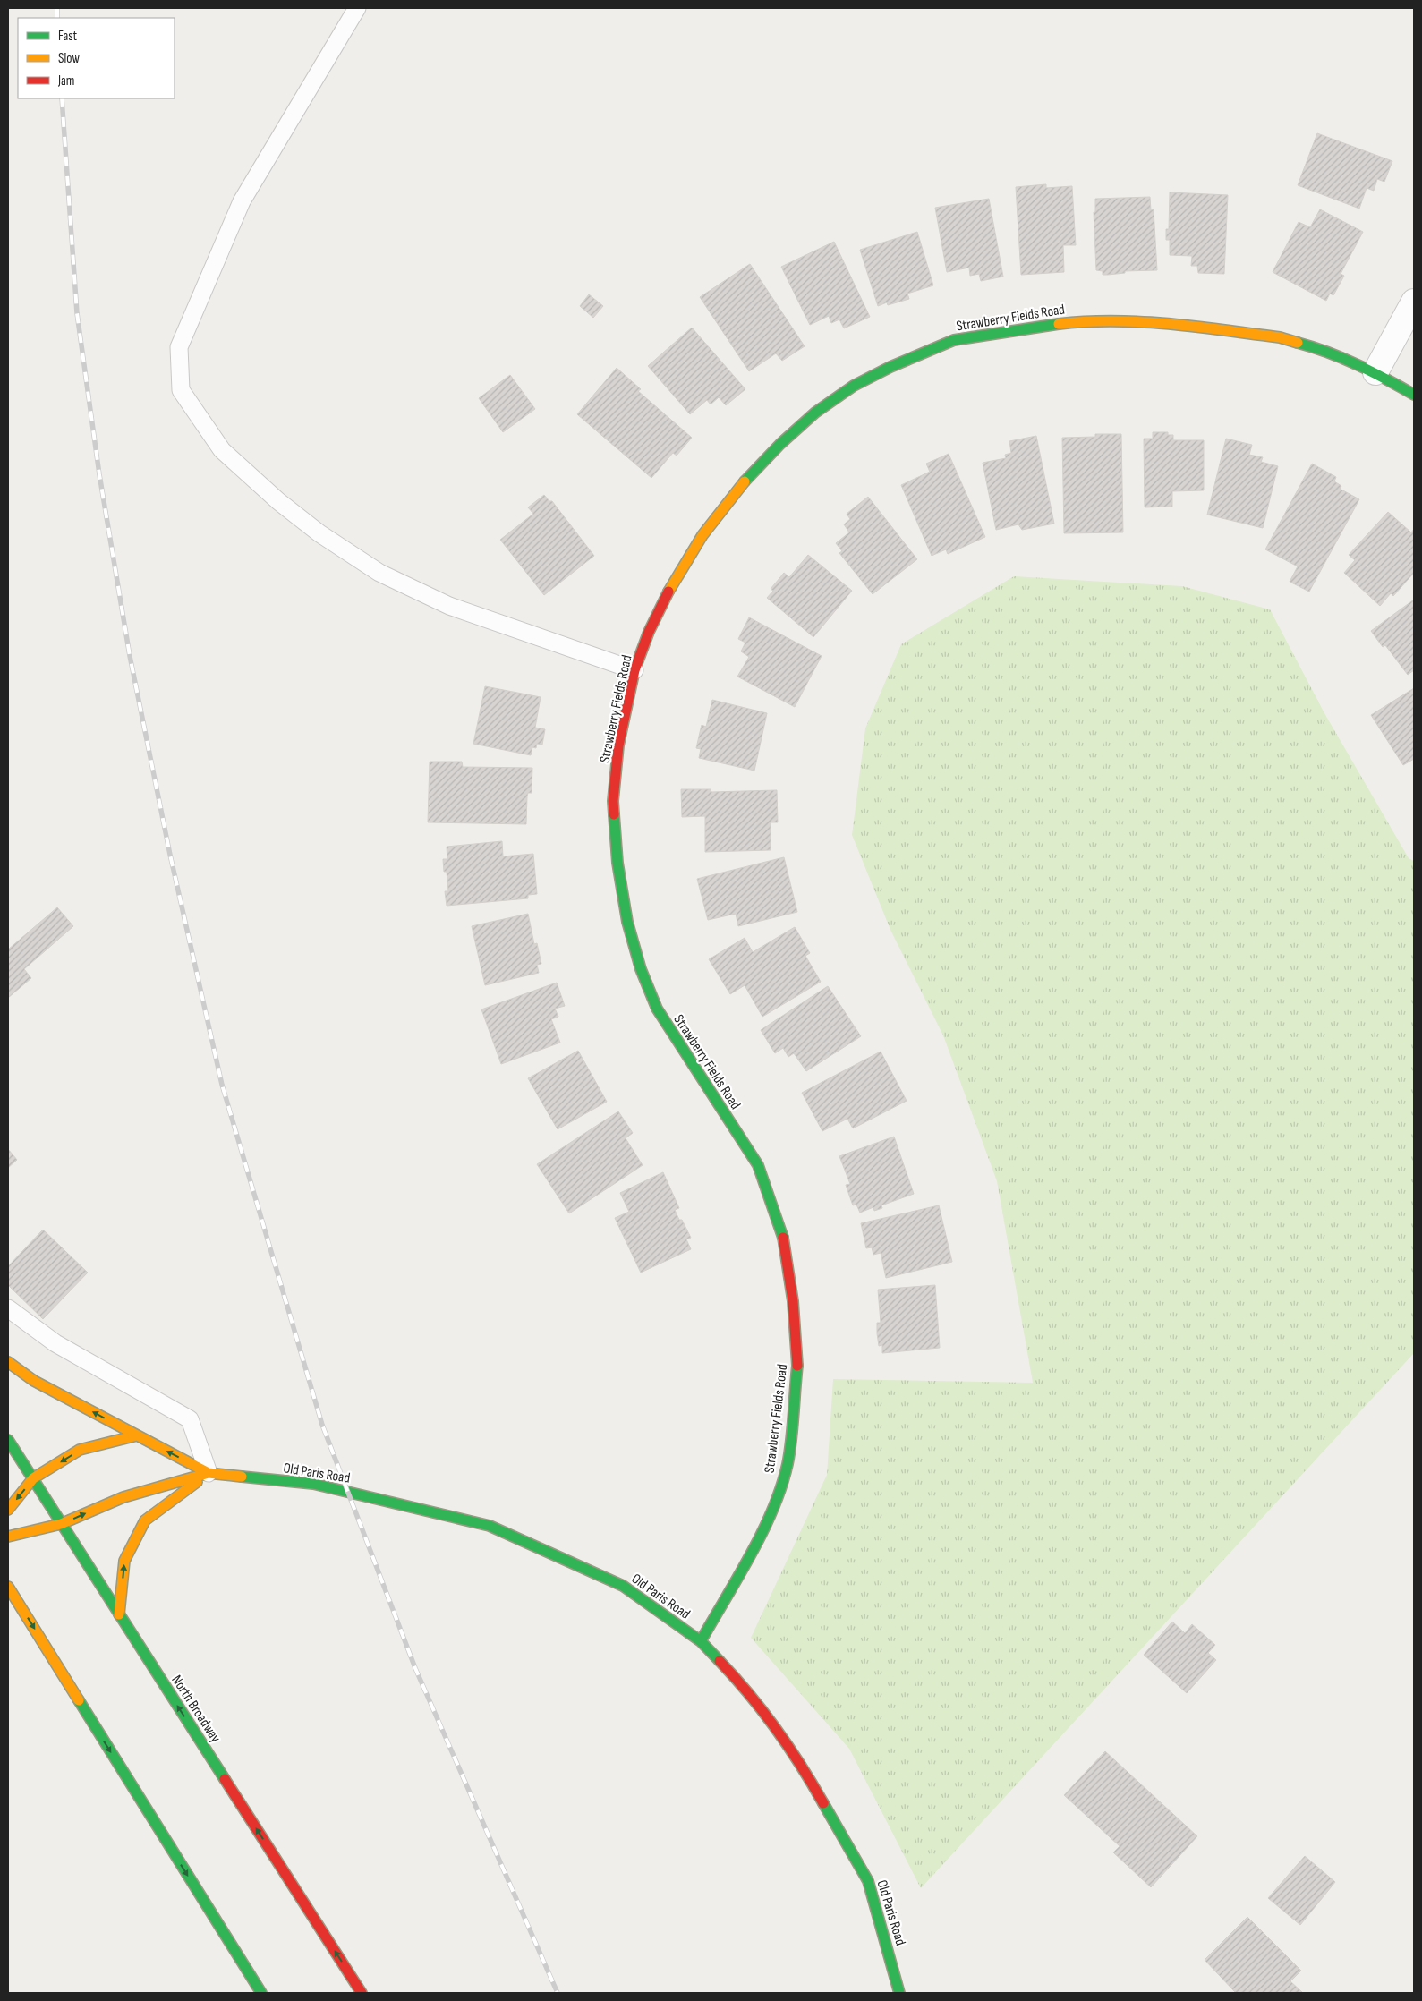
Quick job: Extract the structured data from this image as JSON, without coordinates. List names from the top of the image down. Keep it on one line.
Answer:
{"streets":{"main road":["Strawberry Fields Road","Old Paris Road","North Broadway"]},"crossings":[["Strawberry Fields Road","Old Paris Road"],["Old Paris Road","North Broadway"]],"legend":["Fast","Slow","Jam"]}
